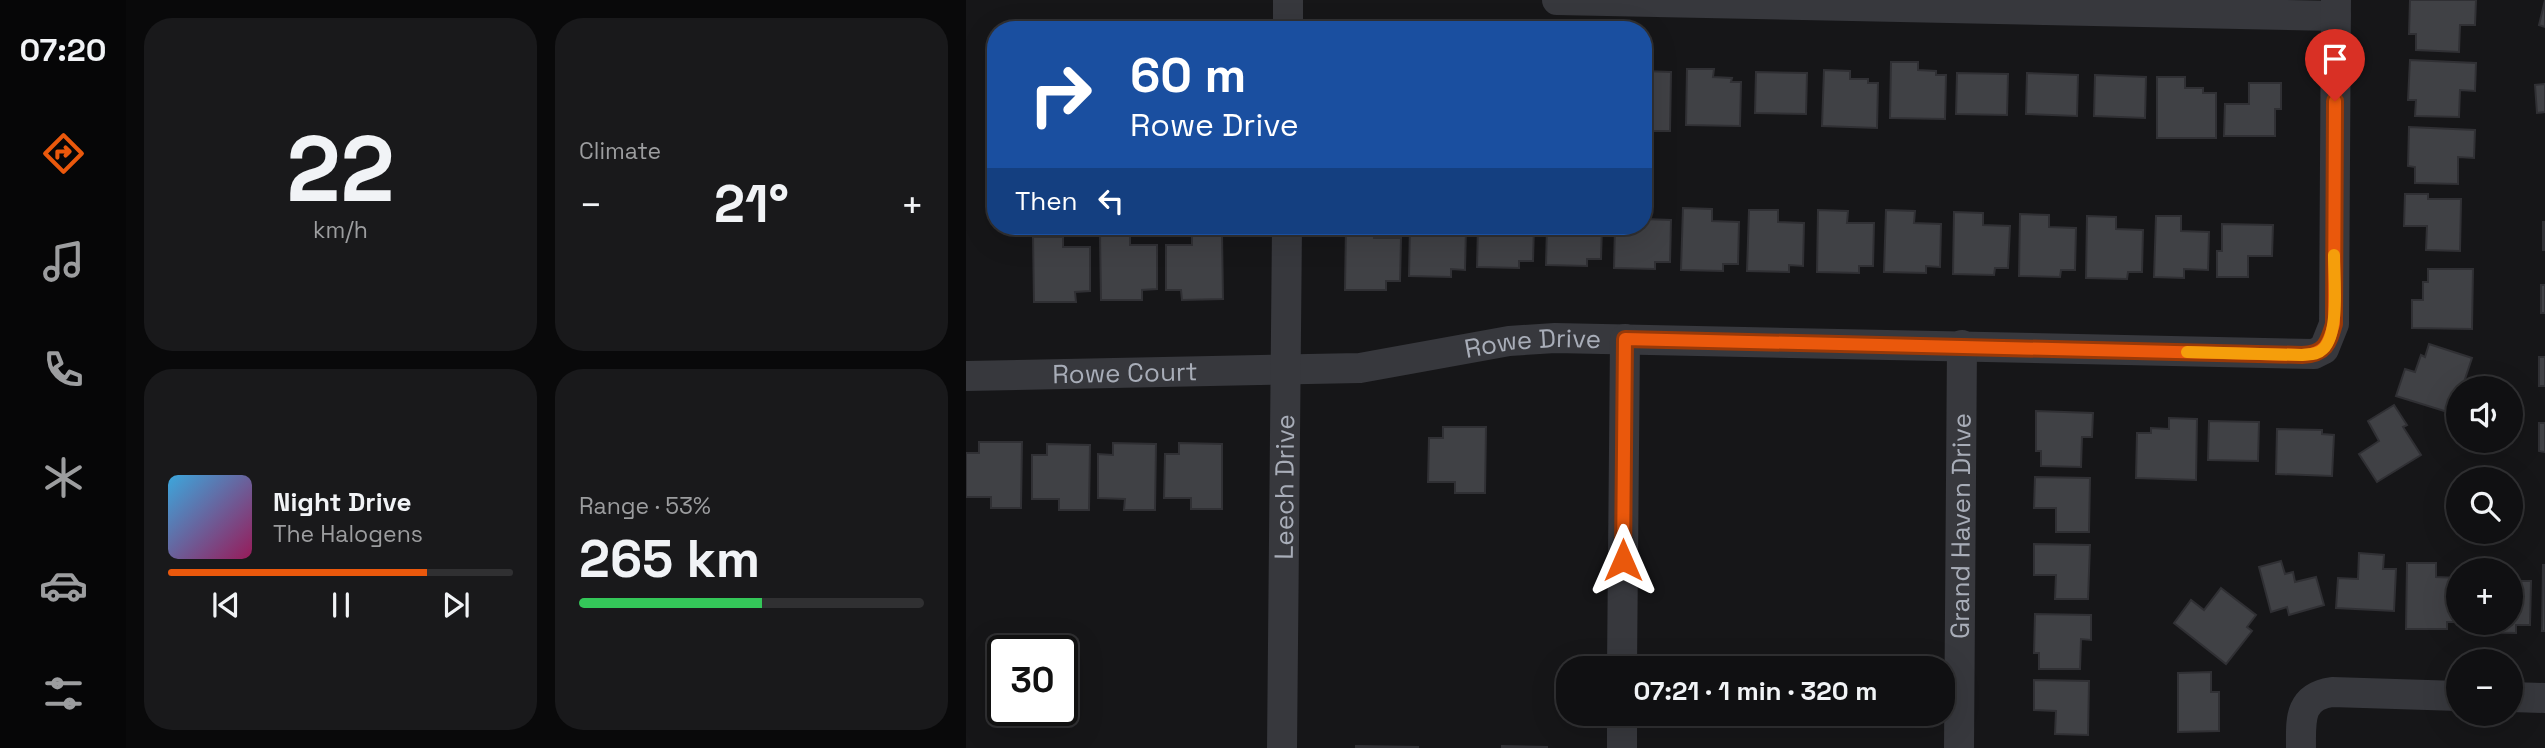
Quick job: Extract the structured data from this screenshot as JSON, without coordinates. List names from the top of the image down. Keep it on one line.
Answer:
{"streets":{"street":["Rowe Drive","Rowe Court","Leech Drive","Grand Haven Drive"]},"crossings":[["Rowe Drive","Rowe Court"],["Rowe Drive","Leech Drive"],["Rowe Drive","Grand Haven Drive"],["Rowe Court","Leech Drive"]],"page":{"tabs":"07:20","tile":[["22","km/h"],"Climate",["Range · 53%","265 km"]],"turn":["60 m","Rowe Drive"],"then":"Then","heat":["−","21°","+"],"map_buttons":["+","−"],"song":["Night Drive","The Halogens"],"limit":"30","trip":"07:21 · 1 min · 320 m"}}
